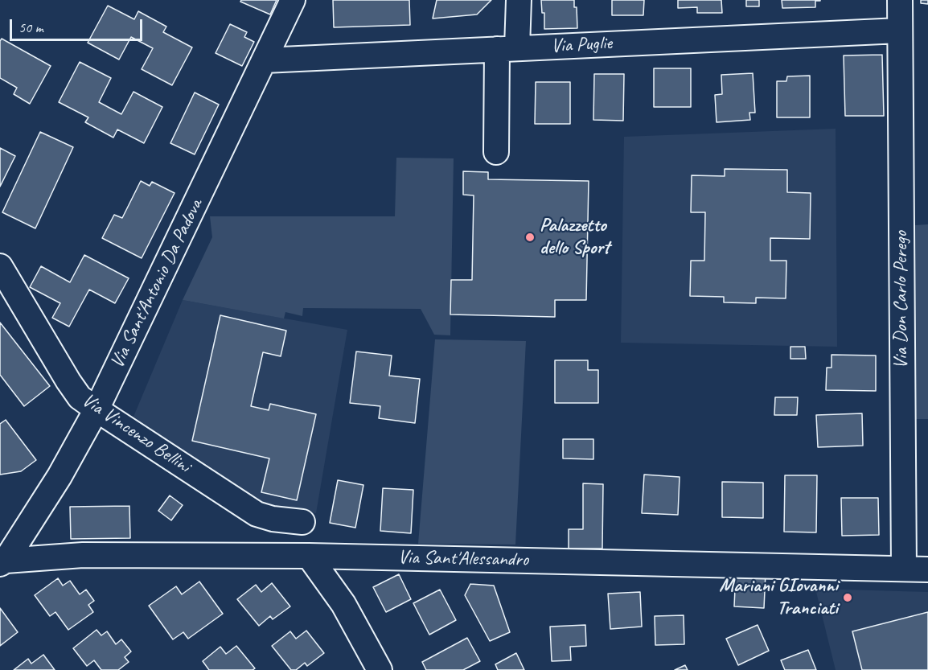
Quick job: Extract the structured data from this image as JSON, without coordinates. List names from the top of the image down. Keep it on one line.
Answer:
{"streets":{"street":["Via Puglie","Via Sant'Antonio Da Padova","Via Don Carlo Perego","Via Vincenzo Bellini","Via Sant'Alessandro"]},"crossings":[["Via Puglie","Via Sant'Antonio Da Padova"],["Via Puglie","Via Don Carlo Perego"],["Via Sant'Antonio Da Padova","Via Vincenzo Bellini"],["Via Sant'Antonio Da Padova","Via Sant'Alessandro"],["Via Don Carlo Perego","Via Sant'Alessandro"]],"places":["Palazzetto dello Sport","Mariani GIovanni Tranciati"],"scale_bar":"50 m"}
